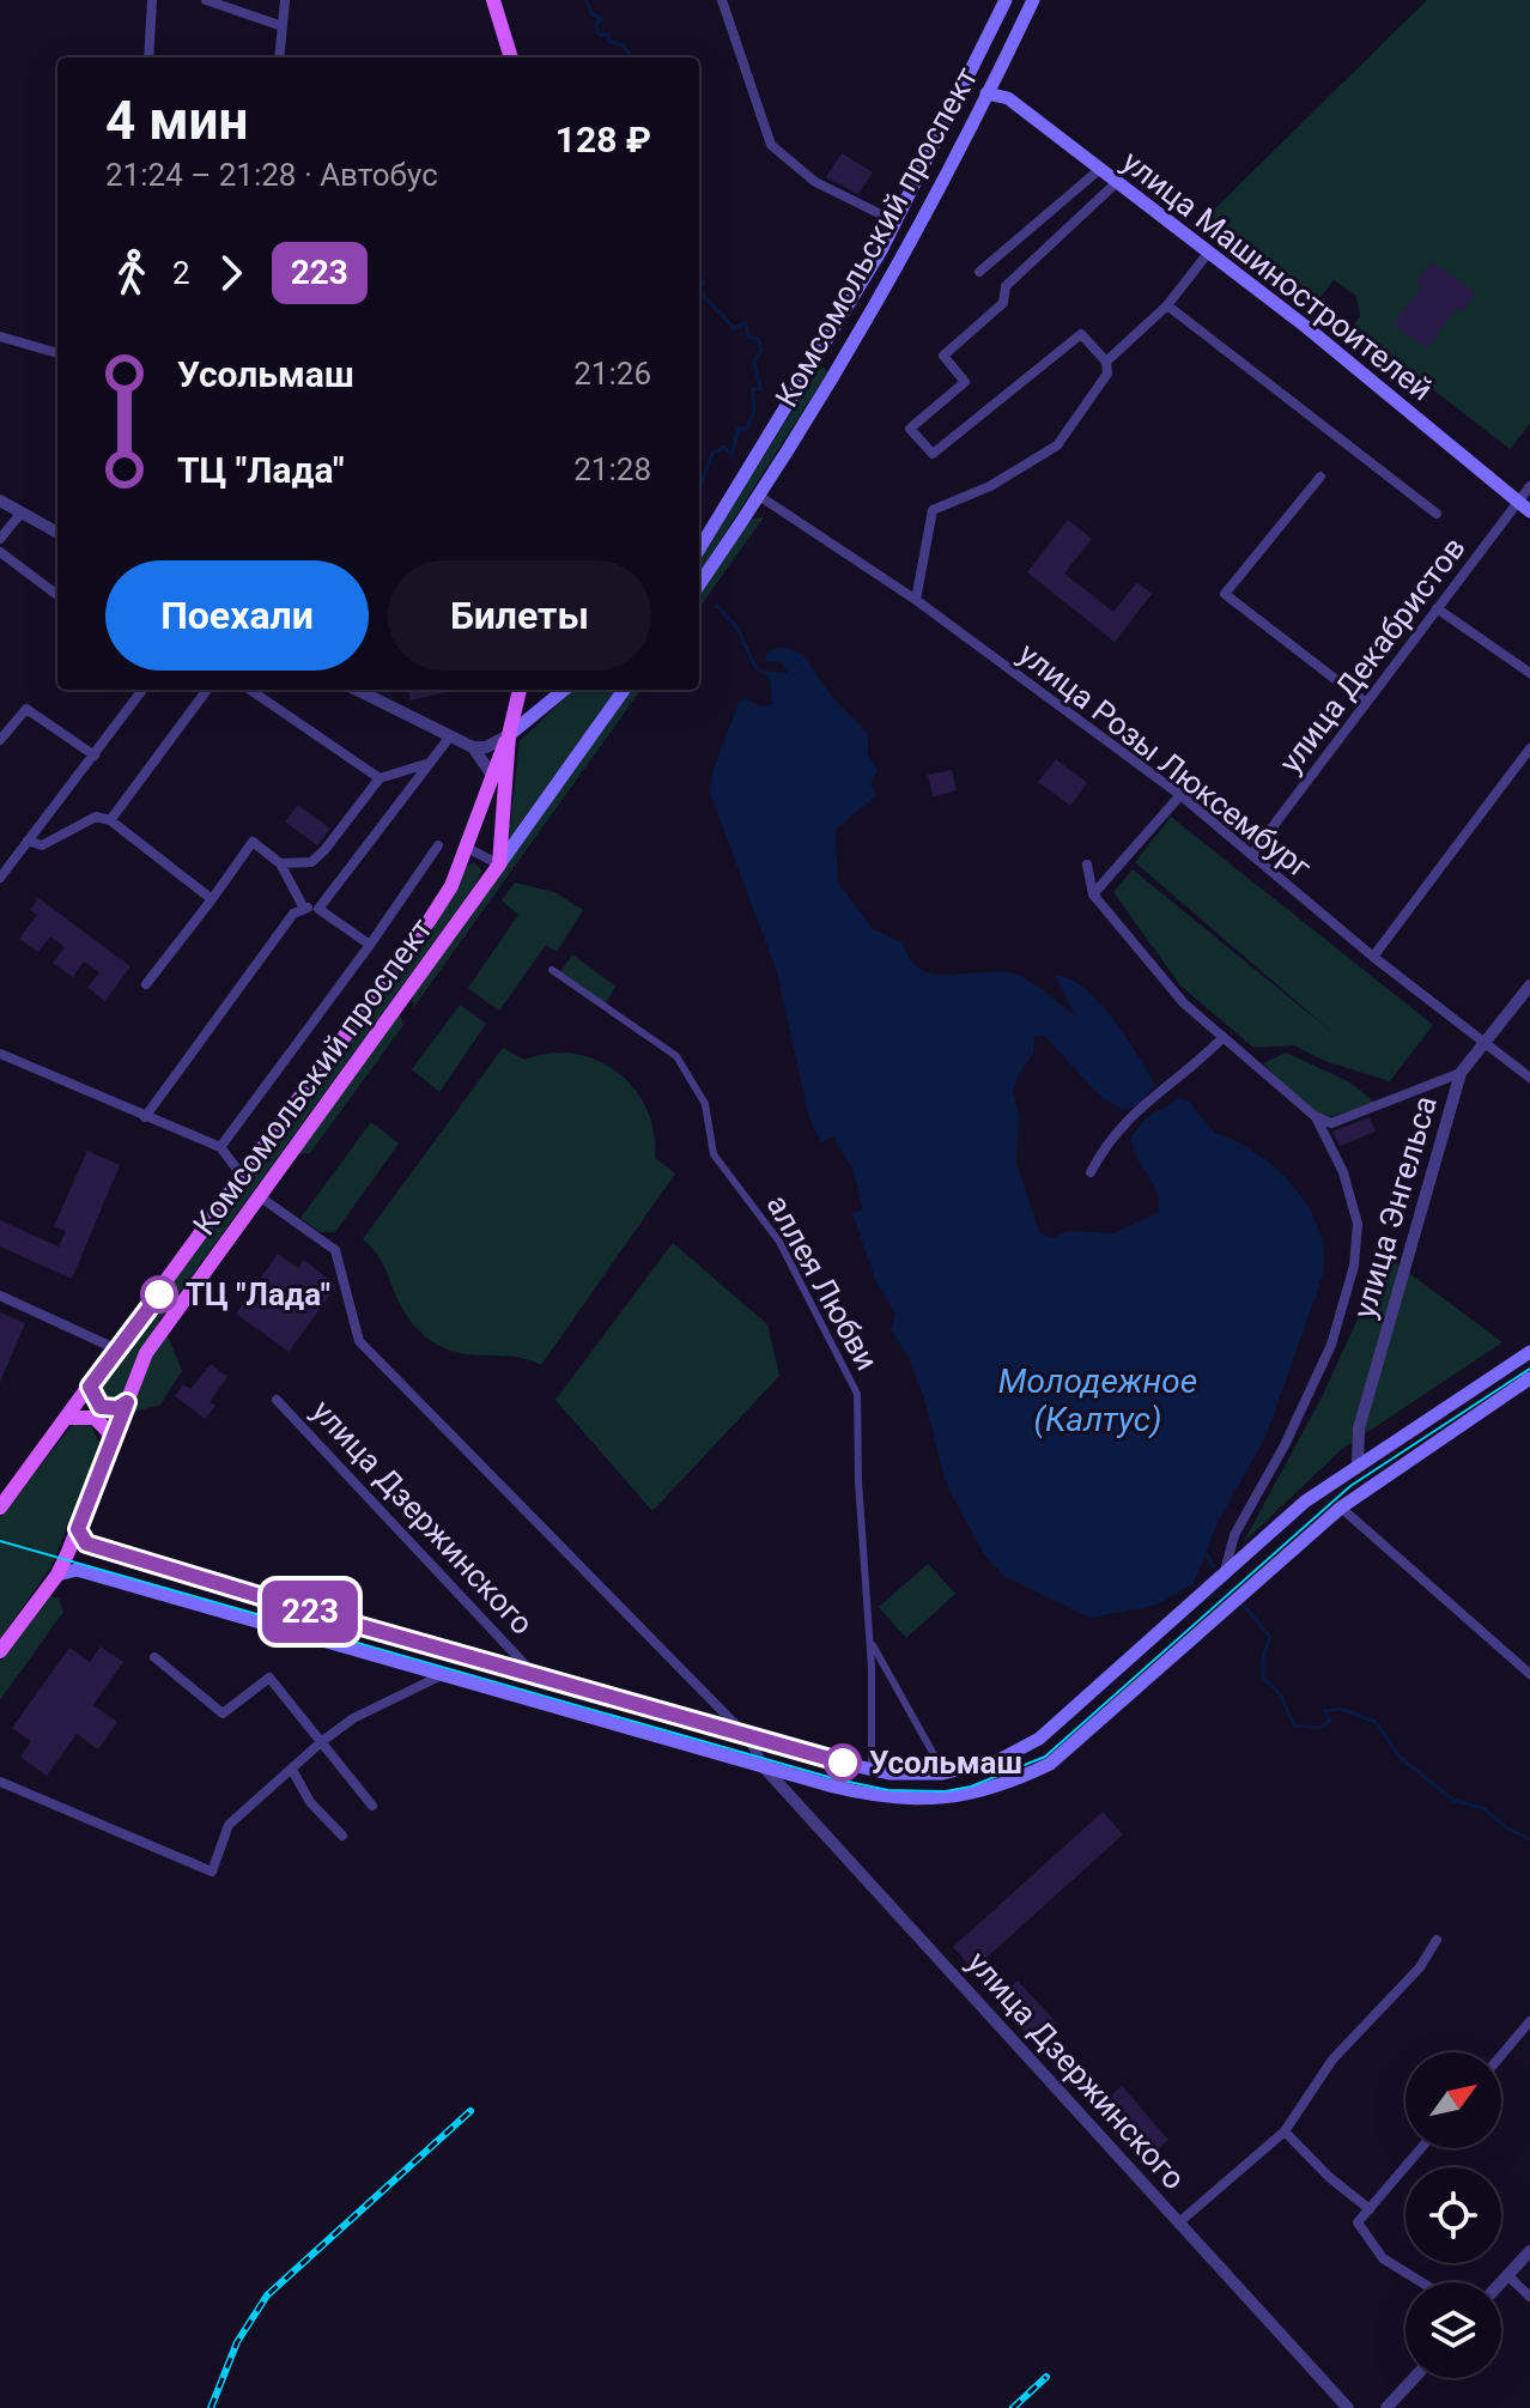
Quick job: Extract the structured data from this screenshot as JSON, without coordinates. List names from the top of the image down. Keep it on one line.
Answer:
{"streets":{"main road":["Комсомольский проспект","улица Машиностроителей"],"street":["улица Декабристов","улица Розы Люксембург","улица Энгельса","аллея Любви","улица Дзержинского"]},"crossings":[["Комсомольский проспект","улица Машиностроителей"],["Комсомольский проспект","улица Розы Люксембург"],["улица Машиностроителей","улица Декабристов"],["улица Декабристов","улица Розы Люксембург"],["улица Розы Люксембург","улица Энгельса"]],"water":["Молодежное (Калтус)"],"places":["ТЦ \"Лада\"","Усольмаш"],"lines":["bus line 223"],"north":"top right","page":{"on_map":"223","heading":["4 мин","21:24 – 21:28 · Автобус","128 ₽"],"legs":["2","223"],"list":[{"name":"Усольмаш","value":"21:26"},{"name":"ТЦ \"Лада\"","value":"21:28"}],"buttons":["Поехали","Билеты"]}}
